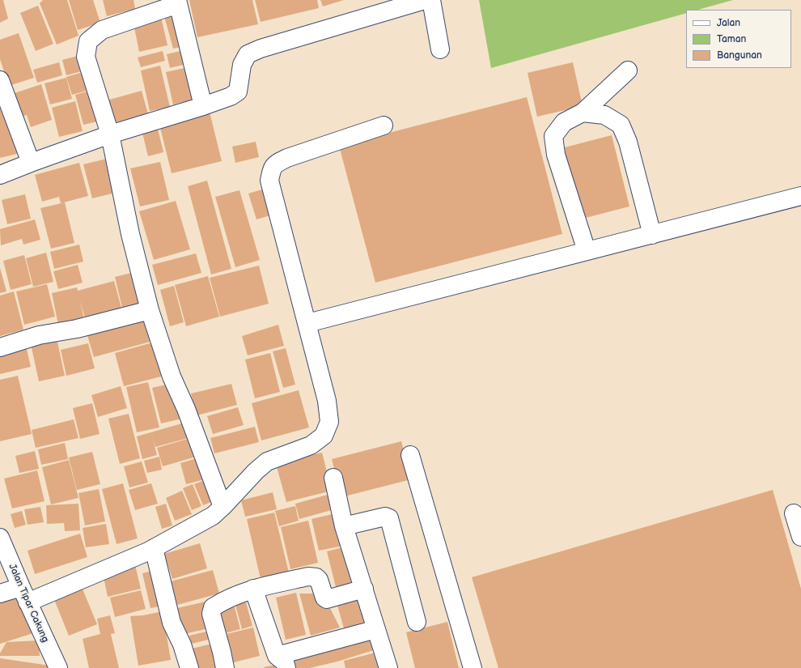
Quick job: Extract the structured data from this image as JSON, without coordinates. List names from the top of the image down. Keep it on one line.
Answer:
{"streets":{"street":["Jalan Tipar Cakung"]},"legend":["Jalan","Taman","Bangunan"]}
